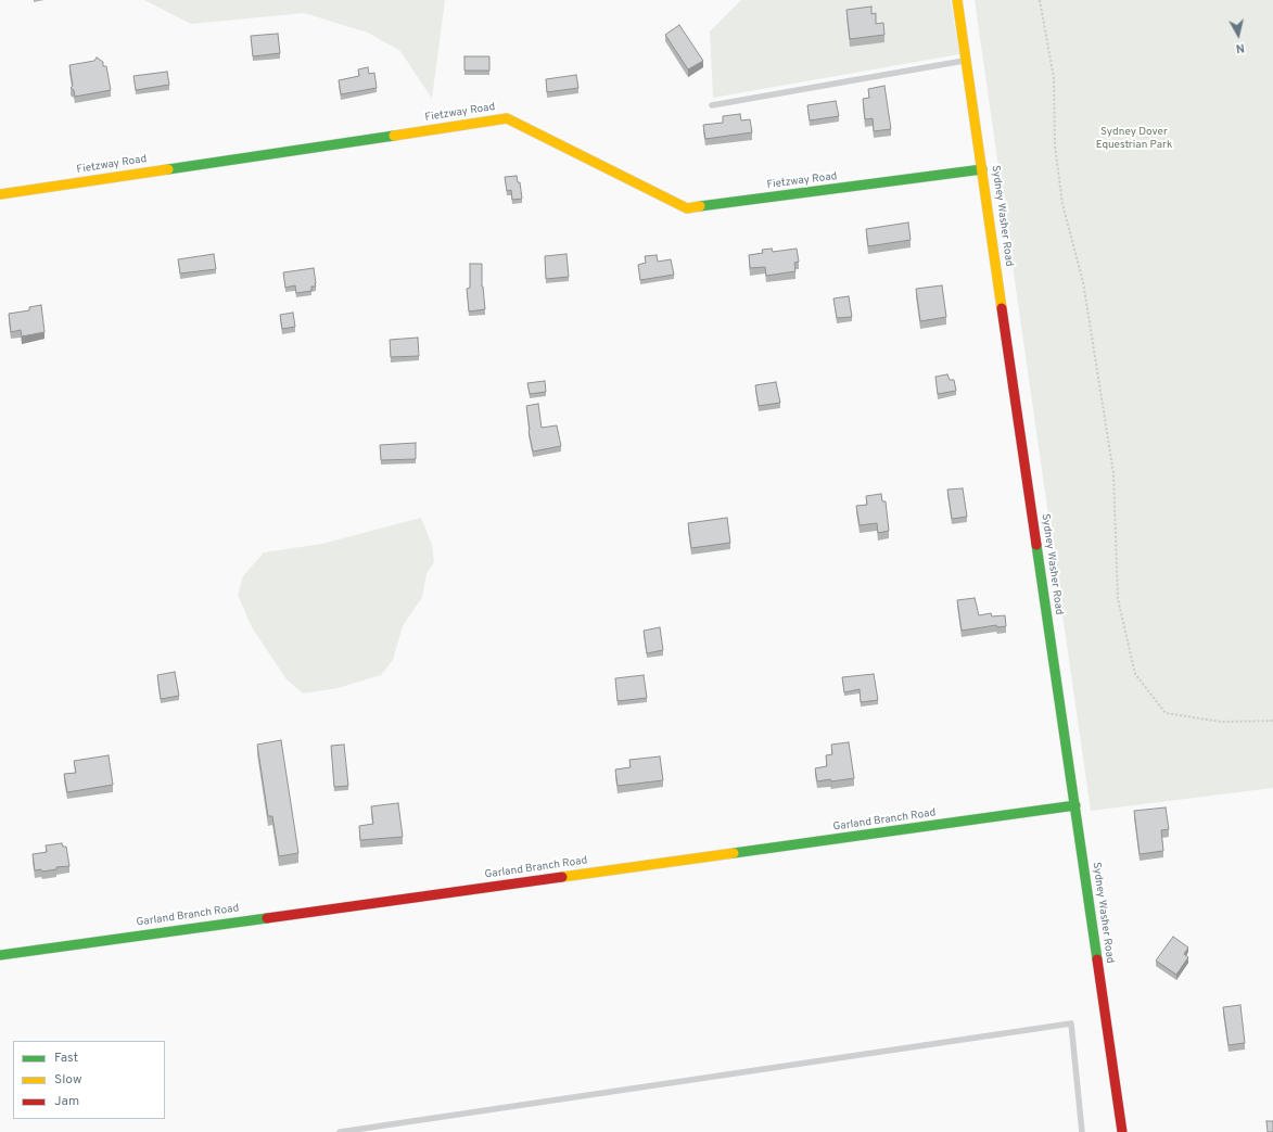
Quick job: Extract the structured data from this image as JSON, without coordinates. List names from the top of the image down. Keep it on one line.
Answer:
{"streets":{"street":["Fietzway Road","Sydney Washer Road","Garland Branch Road"]},"crossings":[["Fietzway Road","Sydney Washer Road"],["Sydney Washer Road","Garland Branch Road"]],"parks":["Sydney Dover Equestrian Park"],"legend":["Fast","Slow","Jam"],"north":"bottom"}
